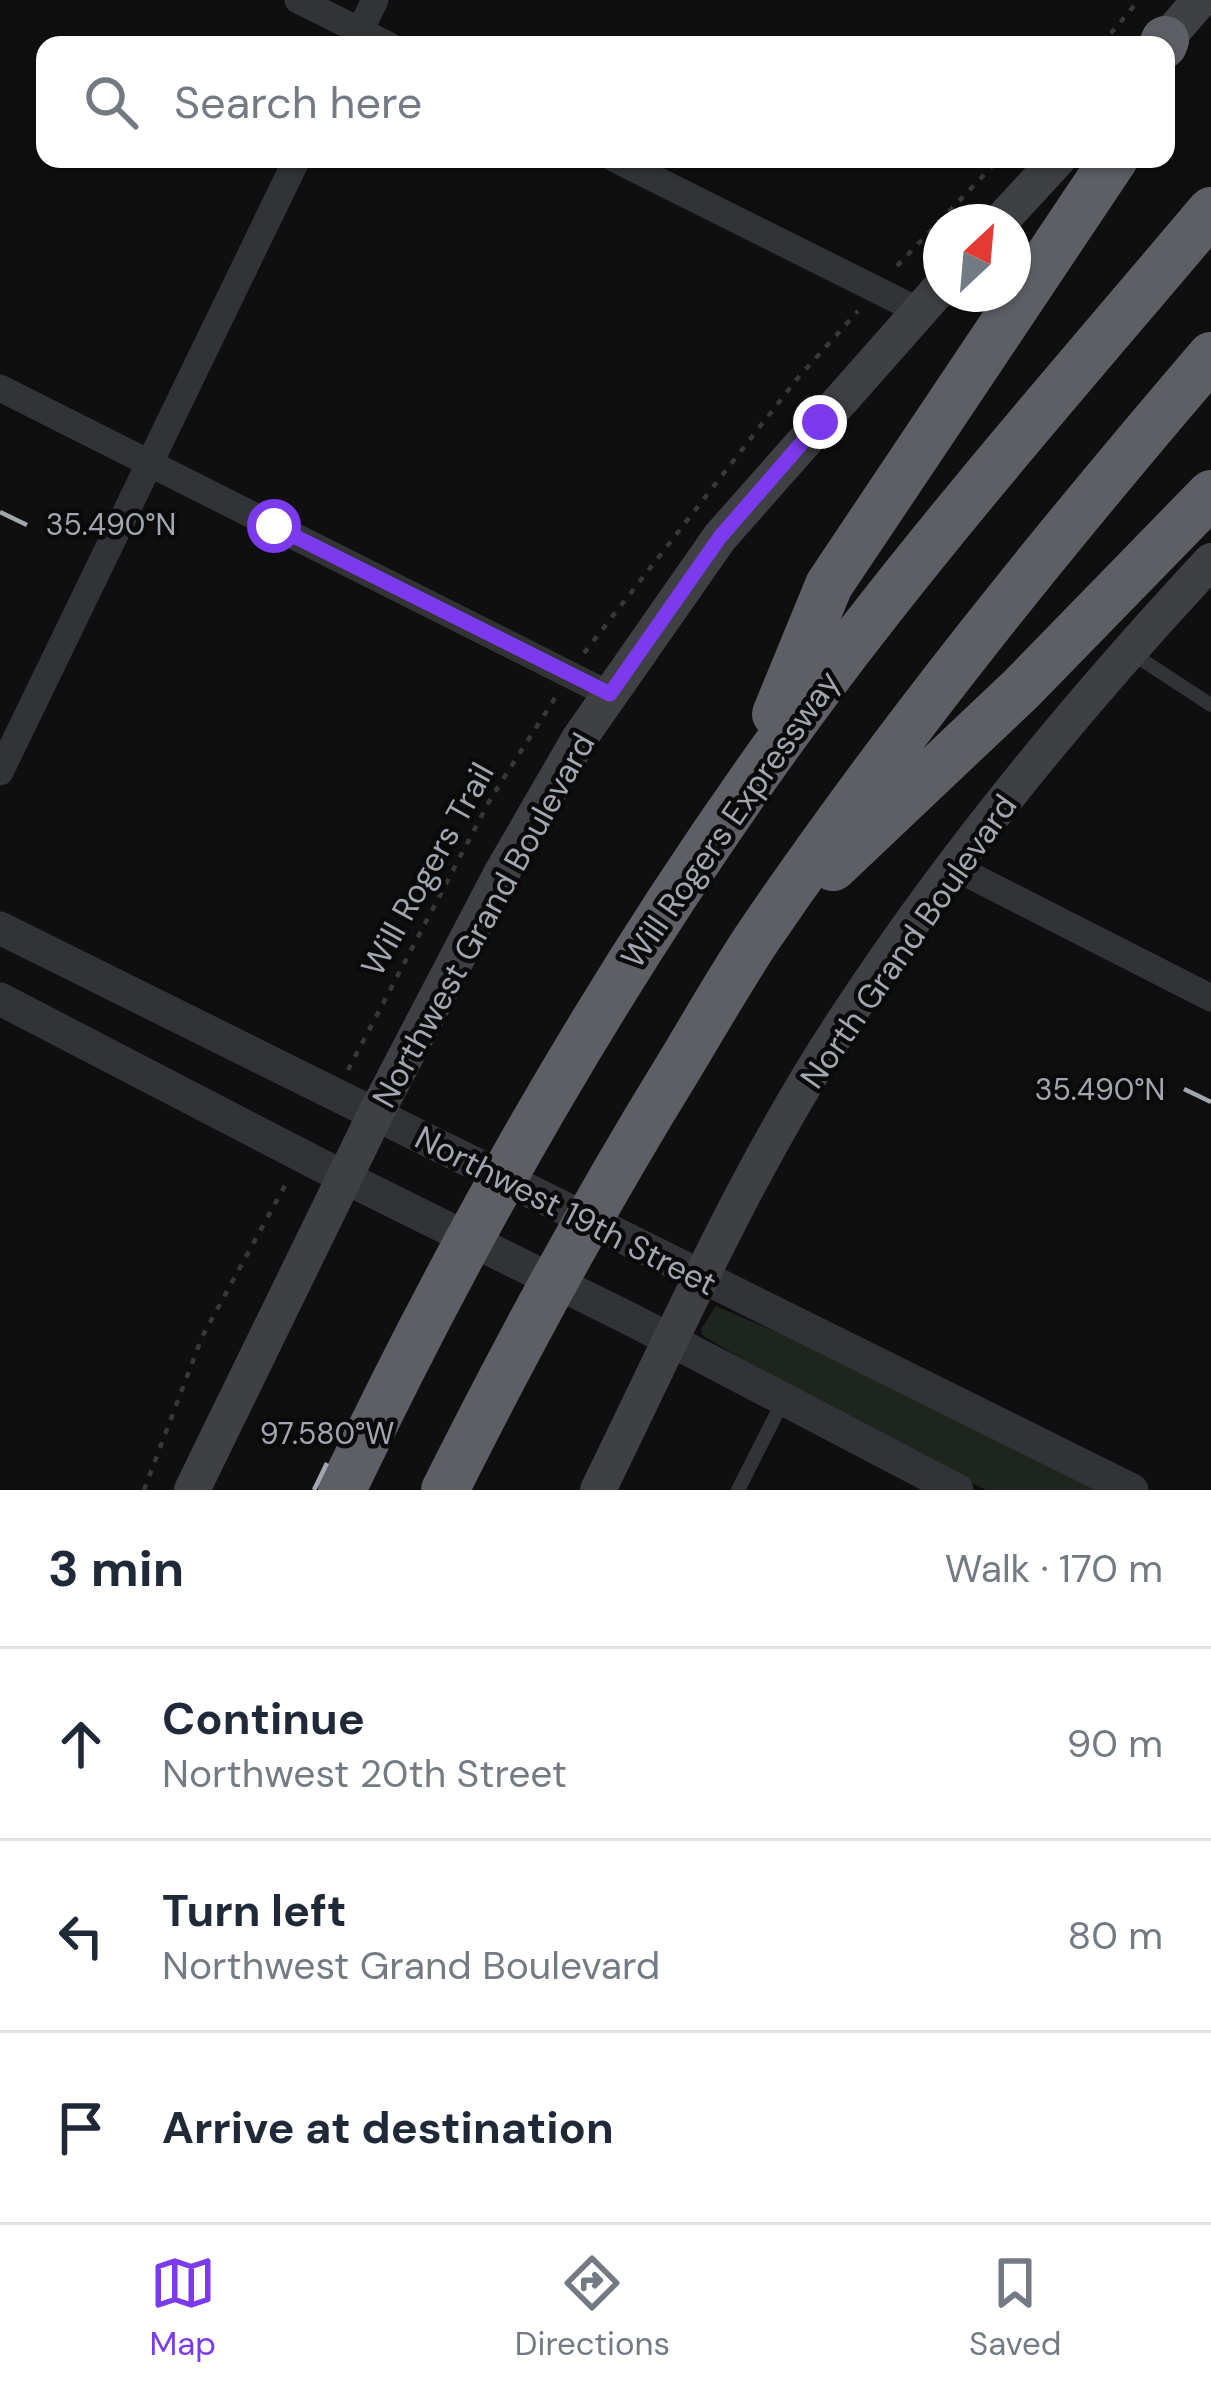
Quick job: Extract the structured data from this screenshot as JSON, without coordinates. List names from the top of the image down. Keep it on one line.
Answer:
{"streets":{"highway":["Will Rogers Expressway"],"main road":["Northwest Grand Boulevard","North Grand Boulevard"],"street":["Northwest 19th Street"],"path":["Will Rogers Trail"]},"crossings":[["Northwest Grand Boulevard","Northwest 19th Street"],["North Grand Boulevard","Northwest 19th Street"]],"north":"top right","page":{"search":"Search here","heading":["3 min","Walk · 170 m"],"list":[["Continue","Northwest 20th Street","90 m"],["Turn left","Northwest Grand Boulevard","80 m"],"Arrive at destination"],"nav":["Map","Directions","Saved"]},"coordinates":["35.490°N","97.580°W"]}
